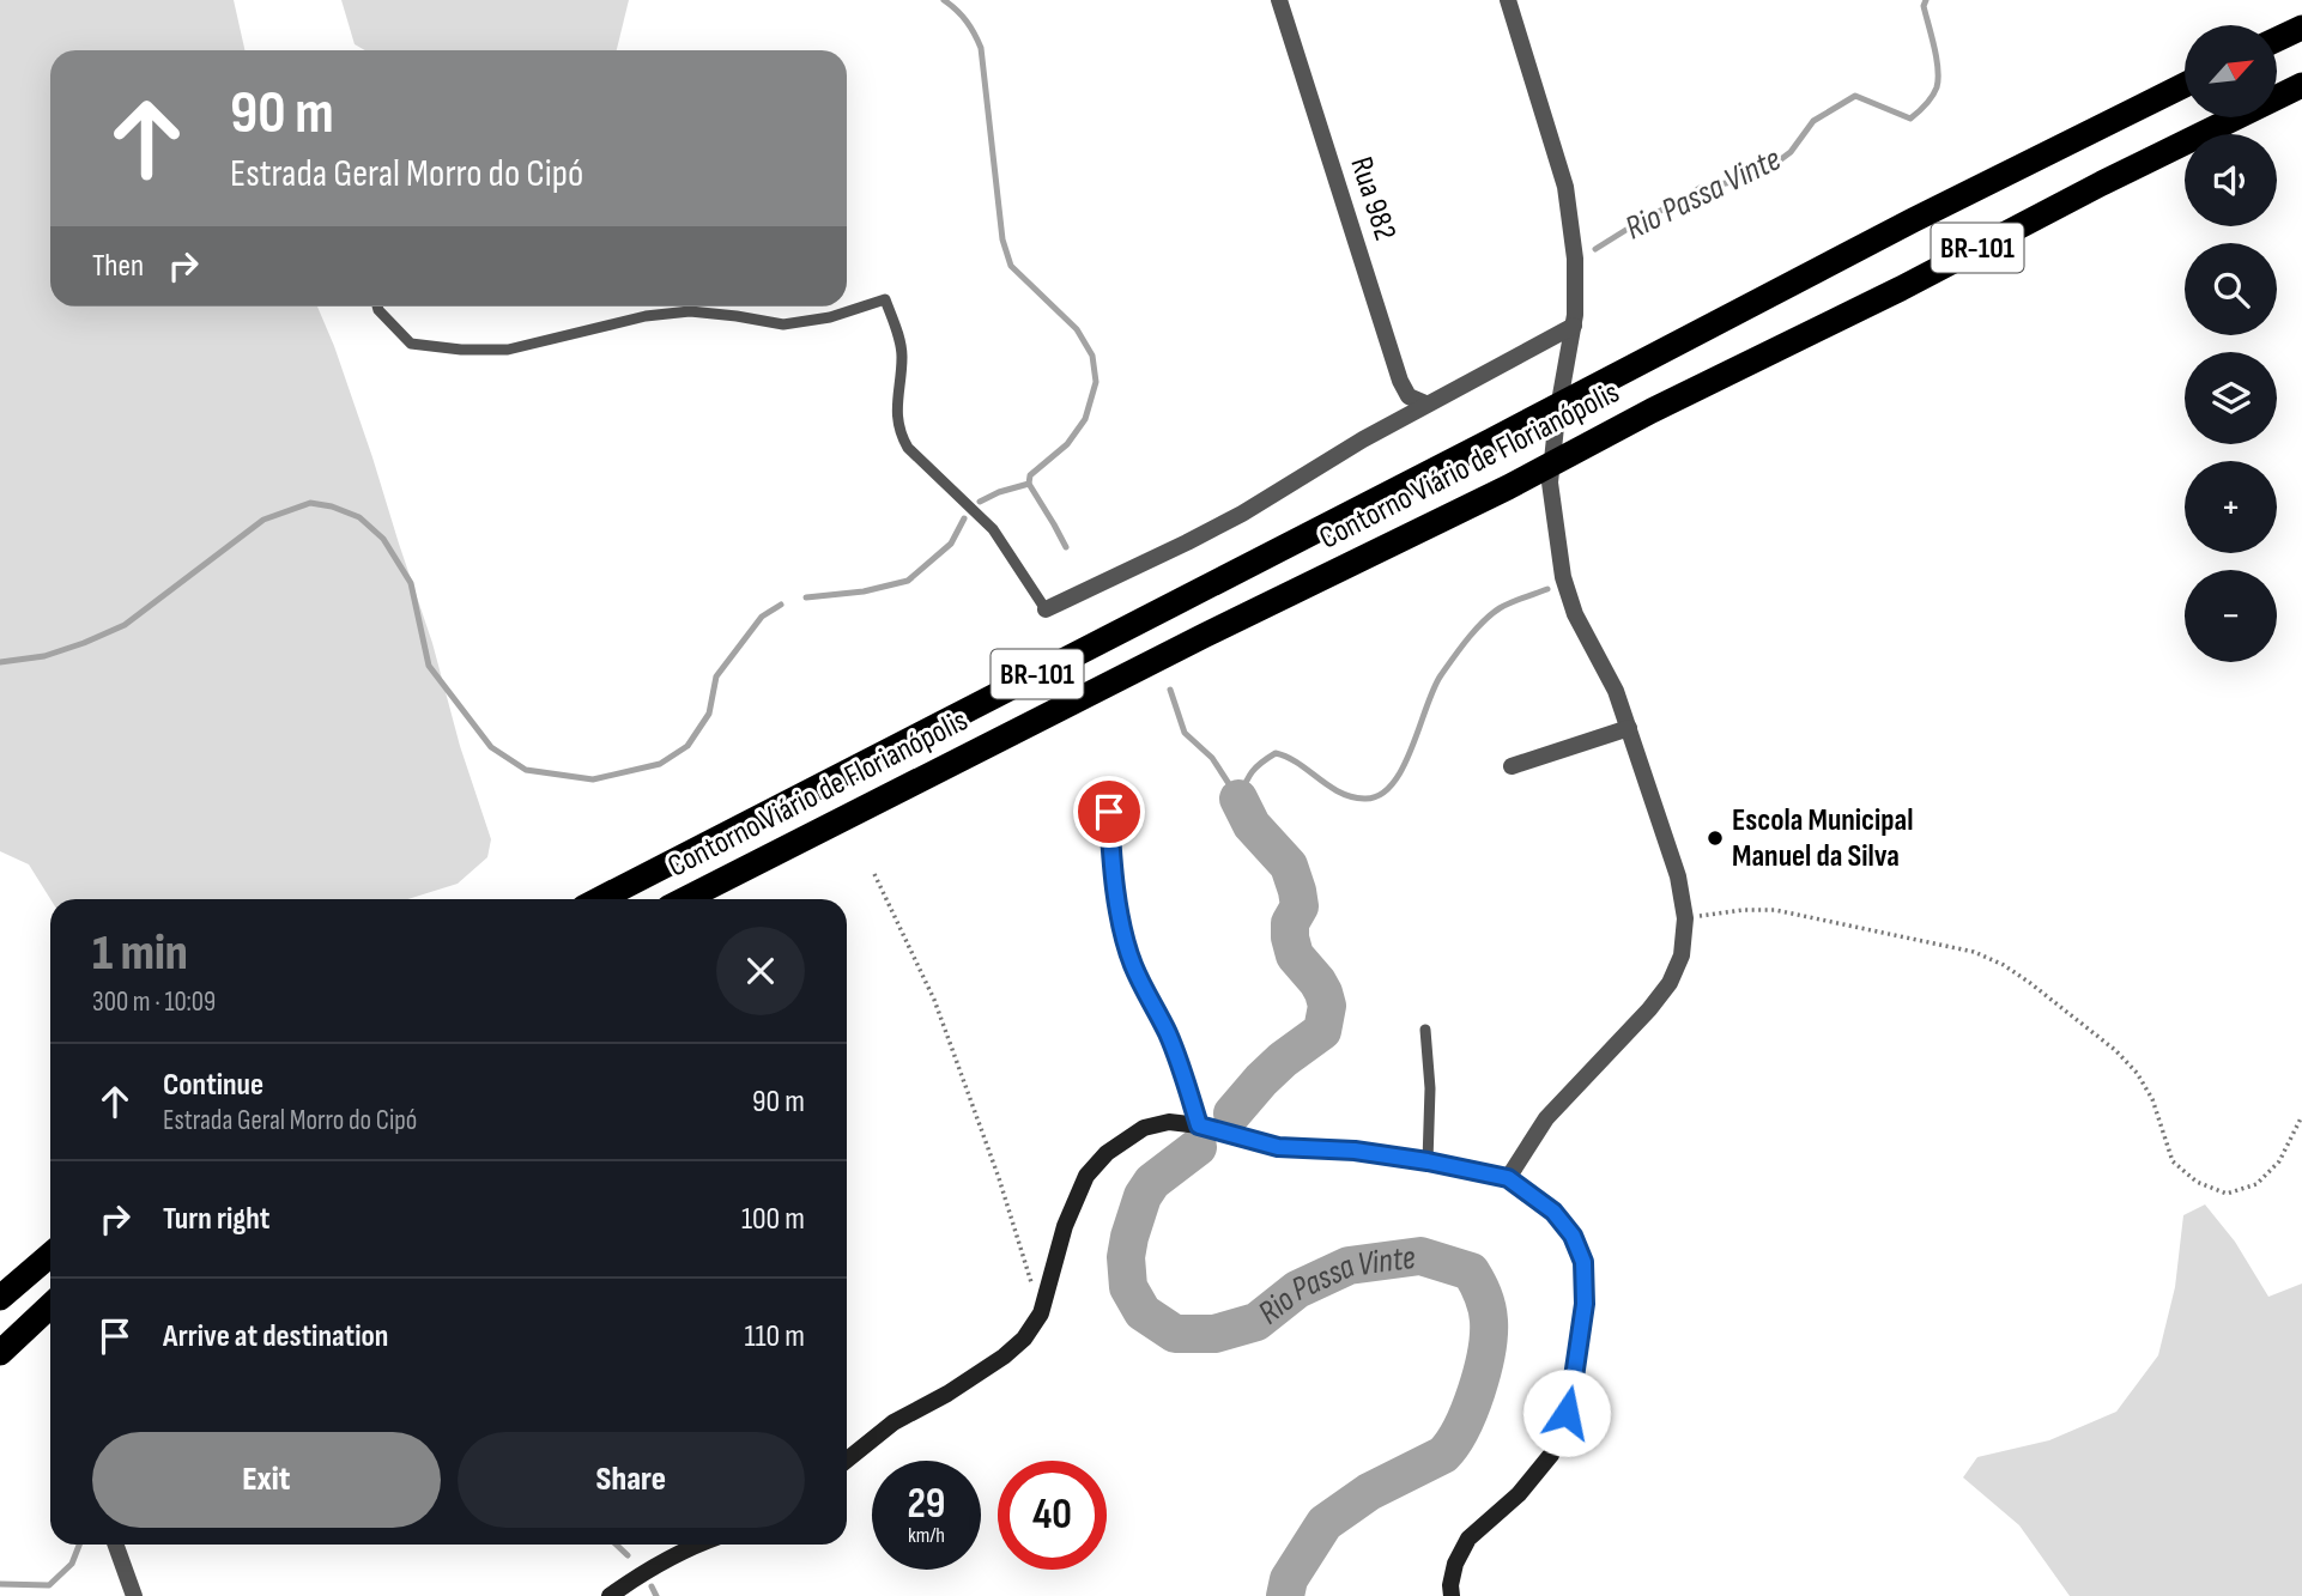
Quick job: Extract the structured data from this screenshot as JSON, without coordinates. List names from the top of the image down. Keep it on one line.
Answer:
{"streets":{"highway":["BR-101","Contorno Viário de Florianópolis"],"street":["Rua 982"]},"water":["Rio Passa Vinte"],"places":["Escola Municipal Manuel da Silva"],"north":"top right","page":{"map_buttons":["+","−"],"turn":["90 m","Estrada Geral Morro do Cipó"],"then":"Then","heading":["1 min","300 m · 10:09"],"list":[{"name":"Continue","note":"Estrada Geral Morro do Cipó","value":"90 m"},{"name":"Turn right","value":"100 m"},{"name":"Arrive at destination","value":"110 m"}],"buttons":["Exit","Share"],"speed":"29 km/h","limit":"40"}}
